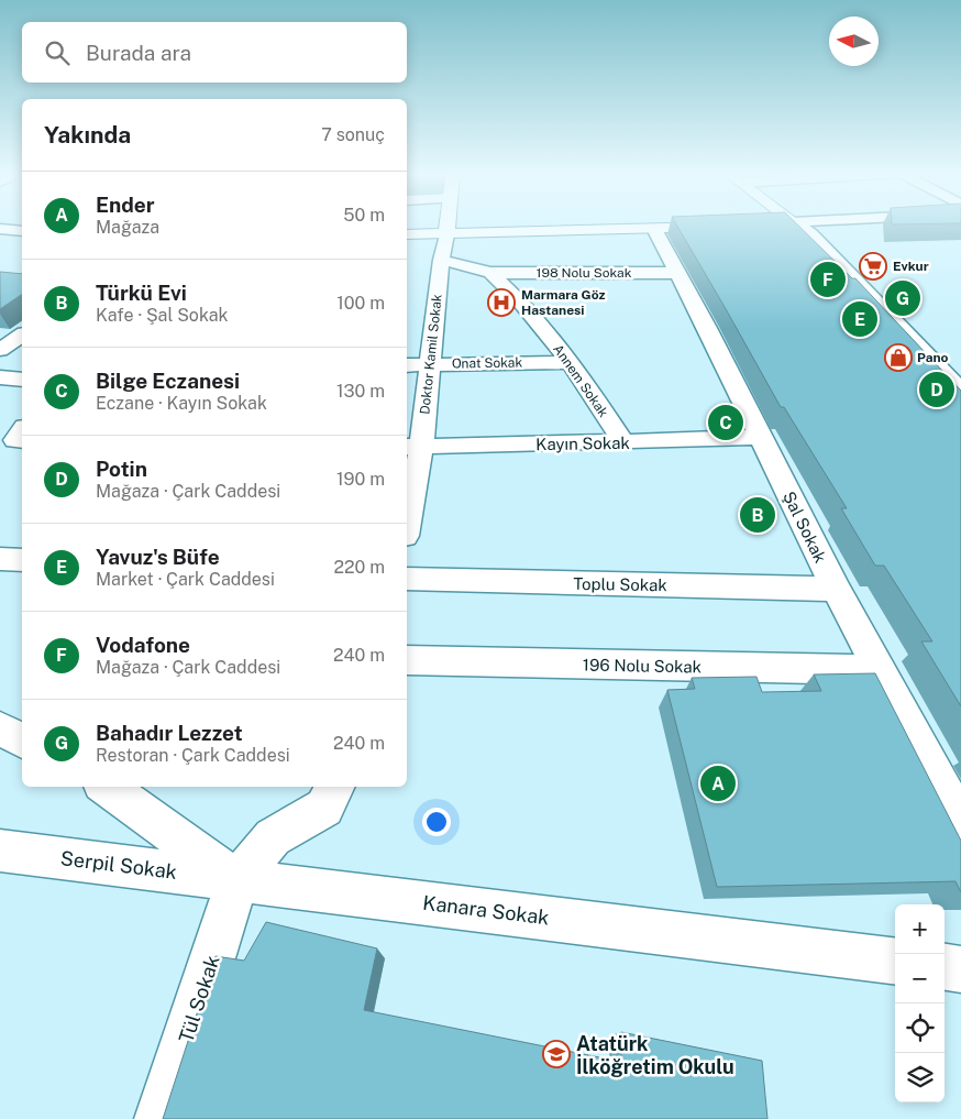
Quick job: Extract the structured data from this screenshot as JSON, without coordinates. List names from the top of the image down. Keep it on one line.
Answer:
{"streets":{"street":["198 Nolu Sokak","Doktor Kamil Sokak","Onat Sokak","Annem Sokak","Kayın Sokak","Şal Sokak","Toplu Sokak","196 Nolu Sokak","Serpil Sokak","Kanara Sokak","Tül Sokak"]},"crossings":[["198 Nolu Sokak","Annem Sokak"],["198 Nolu Sokak","Şal Sokak"],["Doktor Kamil Sokak","Onat Sokak"],["Doktor Kamil Sokak","Kayın Sokak"],["Onat Sokak","Annem Sokak"],["Annem Sokak","Kayın Sokak"],["Kayın Sokak","Şal Sokak"],["Şal Sokak","Toplu Sokak"],["Şal Sokak","196 Nolu Sokak"],["Serpil Sokak","Kanara Sokak"],["Serpil Sokak","Tül Sokak"],["Kanara Sokak","Tül Sokak"]],"places":{"supermarket":["Evkur"],"hospital":["Marmara Göz Hastanesi"],"shop":["Pano"],"school or university":["Atatürk İlköğretim Okulu"]},"north":"left","page":{"search":"Burada ara","heading":["Yakında","7 sonuç"],"list":[{"mark":"A","name":"Ender","note":"Mağaza","value":"50 m"},{"mark":"B","name":"Türkü Evi","note":"Kafe · Şal Sokak","value":"100 m"},{"mark":"C","name":"Bilge Eczanesi","note":"Eczane · Kayın Sokak","value":"130 m"},{"mark":"D","name":"Potin","note":"Mağaza · Çark Caddesi","value":"190 m"},{"mark":"E","name":"Yavuz's Büfe","note":"Market · Çark Caddesi","value":"220 m"},{"mark":"F","name":"Vodafone","note":"Mağaza · Çark Caddesi","value":"240 m"},{"mark":"G","name":"Bahadır Lezzet","note":"Restoran · Çark Caddesi","value":"240 m"}],"pins":["F","G","E","D","C","B","A"],"map_buttons":["+","−"]}}
